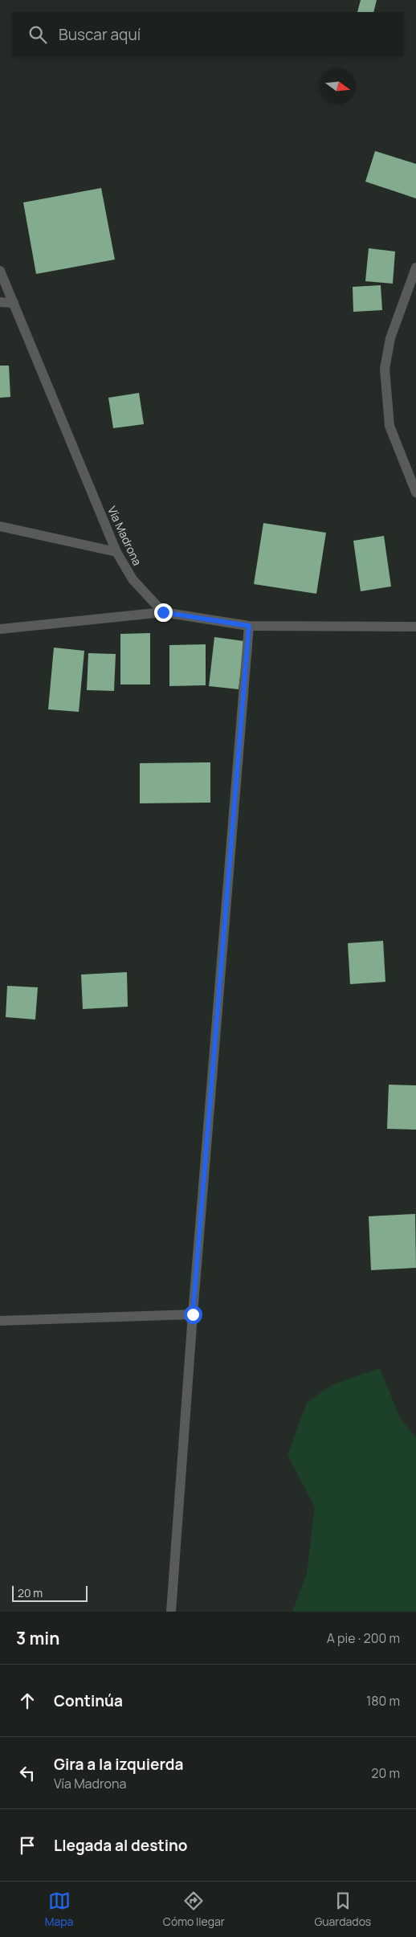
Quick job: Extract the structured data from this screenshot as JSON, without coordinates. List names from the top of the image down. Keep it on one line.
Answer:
{"streets":{"street":["Vía Madrona"]},"scale_bar":"20 m","north":"right","page":{"search":"Buscar aquí","scale":"20 m","heading":["3 min","A pie · 200 m"],"list":[["Continúa","180 m"],["Gira a la izquierda","Vía Madrona","20 m"],"Llegada al destino"],"nav":["Mapa","Cómo llegar","Guardados"]}}
